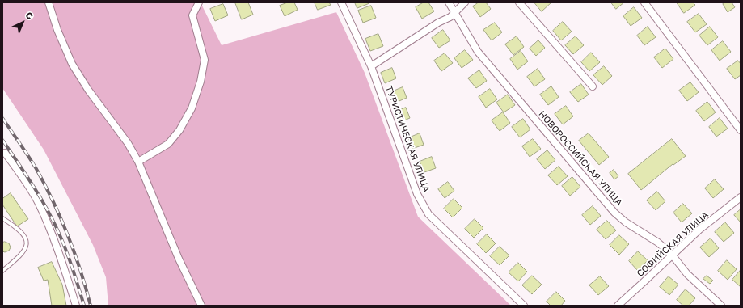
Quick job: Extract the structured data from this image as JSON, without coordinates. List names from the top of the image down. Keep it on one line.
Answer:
{"streets":{"street":["ТУРИСТИЧЕСКАЯ УЛИЦА","НОВОРОССИЙСКАЯ УЛИЦА","СОФИЙСКАЯ УЛИЦА"]},"crossings":[["НОВОРОССИЙСКАЯ УЛИЦА","СОФИЙСКАЯ УЛИЦА"]],"north":"top right"}
